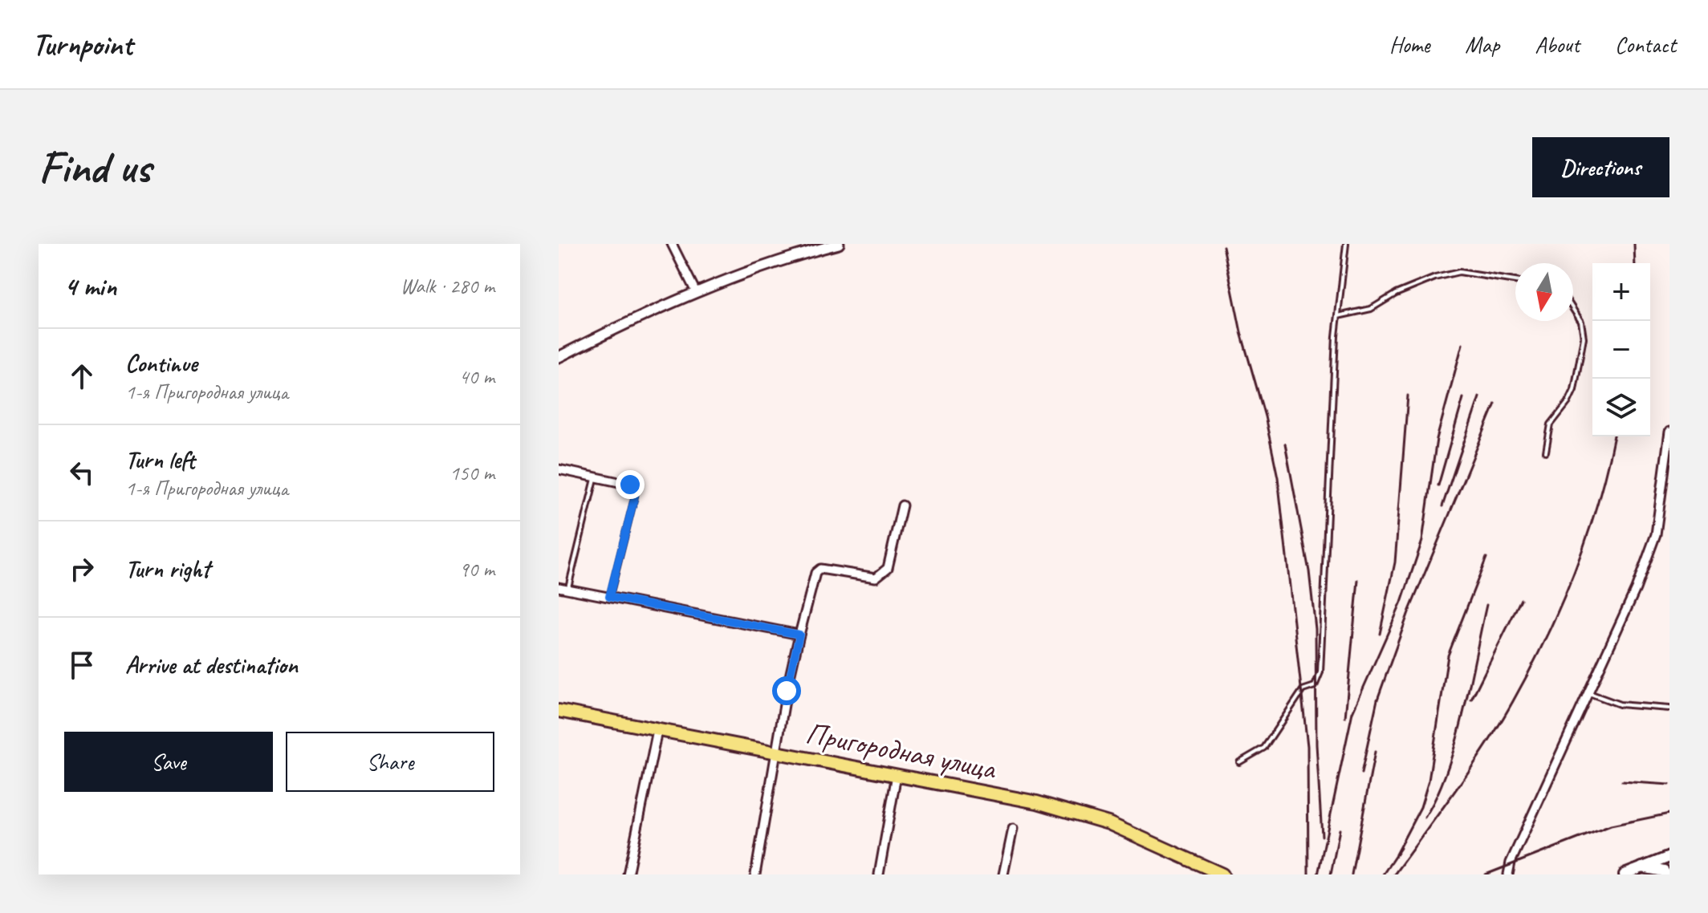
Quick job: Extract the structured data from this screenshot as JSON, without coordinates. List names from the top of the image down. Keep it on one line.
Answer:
{"streets":{"highway":["Пригородная улица"]},"north":"bottom","page":{"header":"Turnpoint","nav":["Home","Map","About","Contact"],"buttons":["Directions",["Save","Share"]],"title":"Find us","heading":["4 min","Walk · 280 m"],"map_buttons":["+","−"],"list":[["Continue","1-я Пригородная улица","40 m"],["Turn left","1-я Пригородная улица","150 m"],["Turn right","90 m"],"Arrive at destination"]}}
